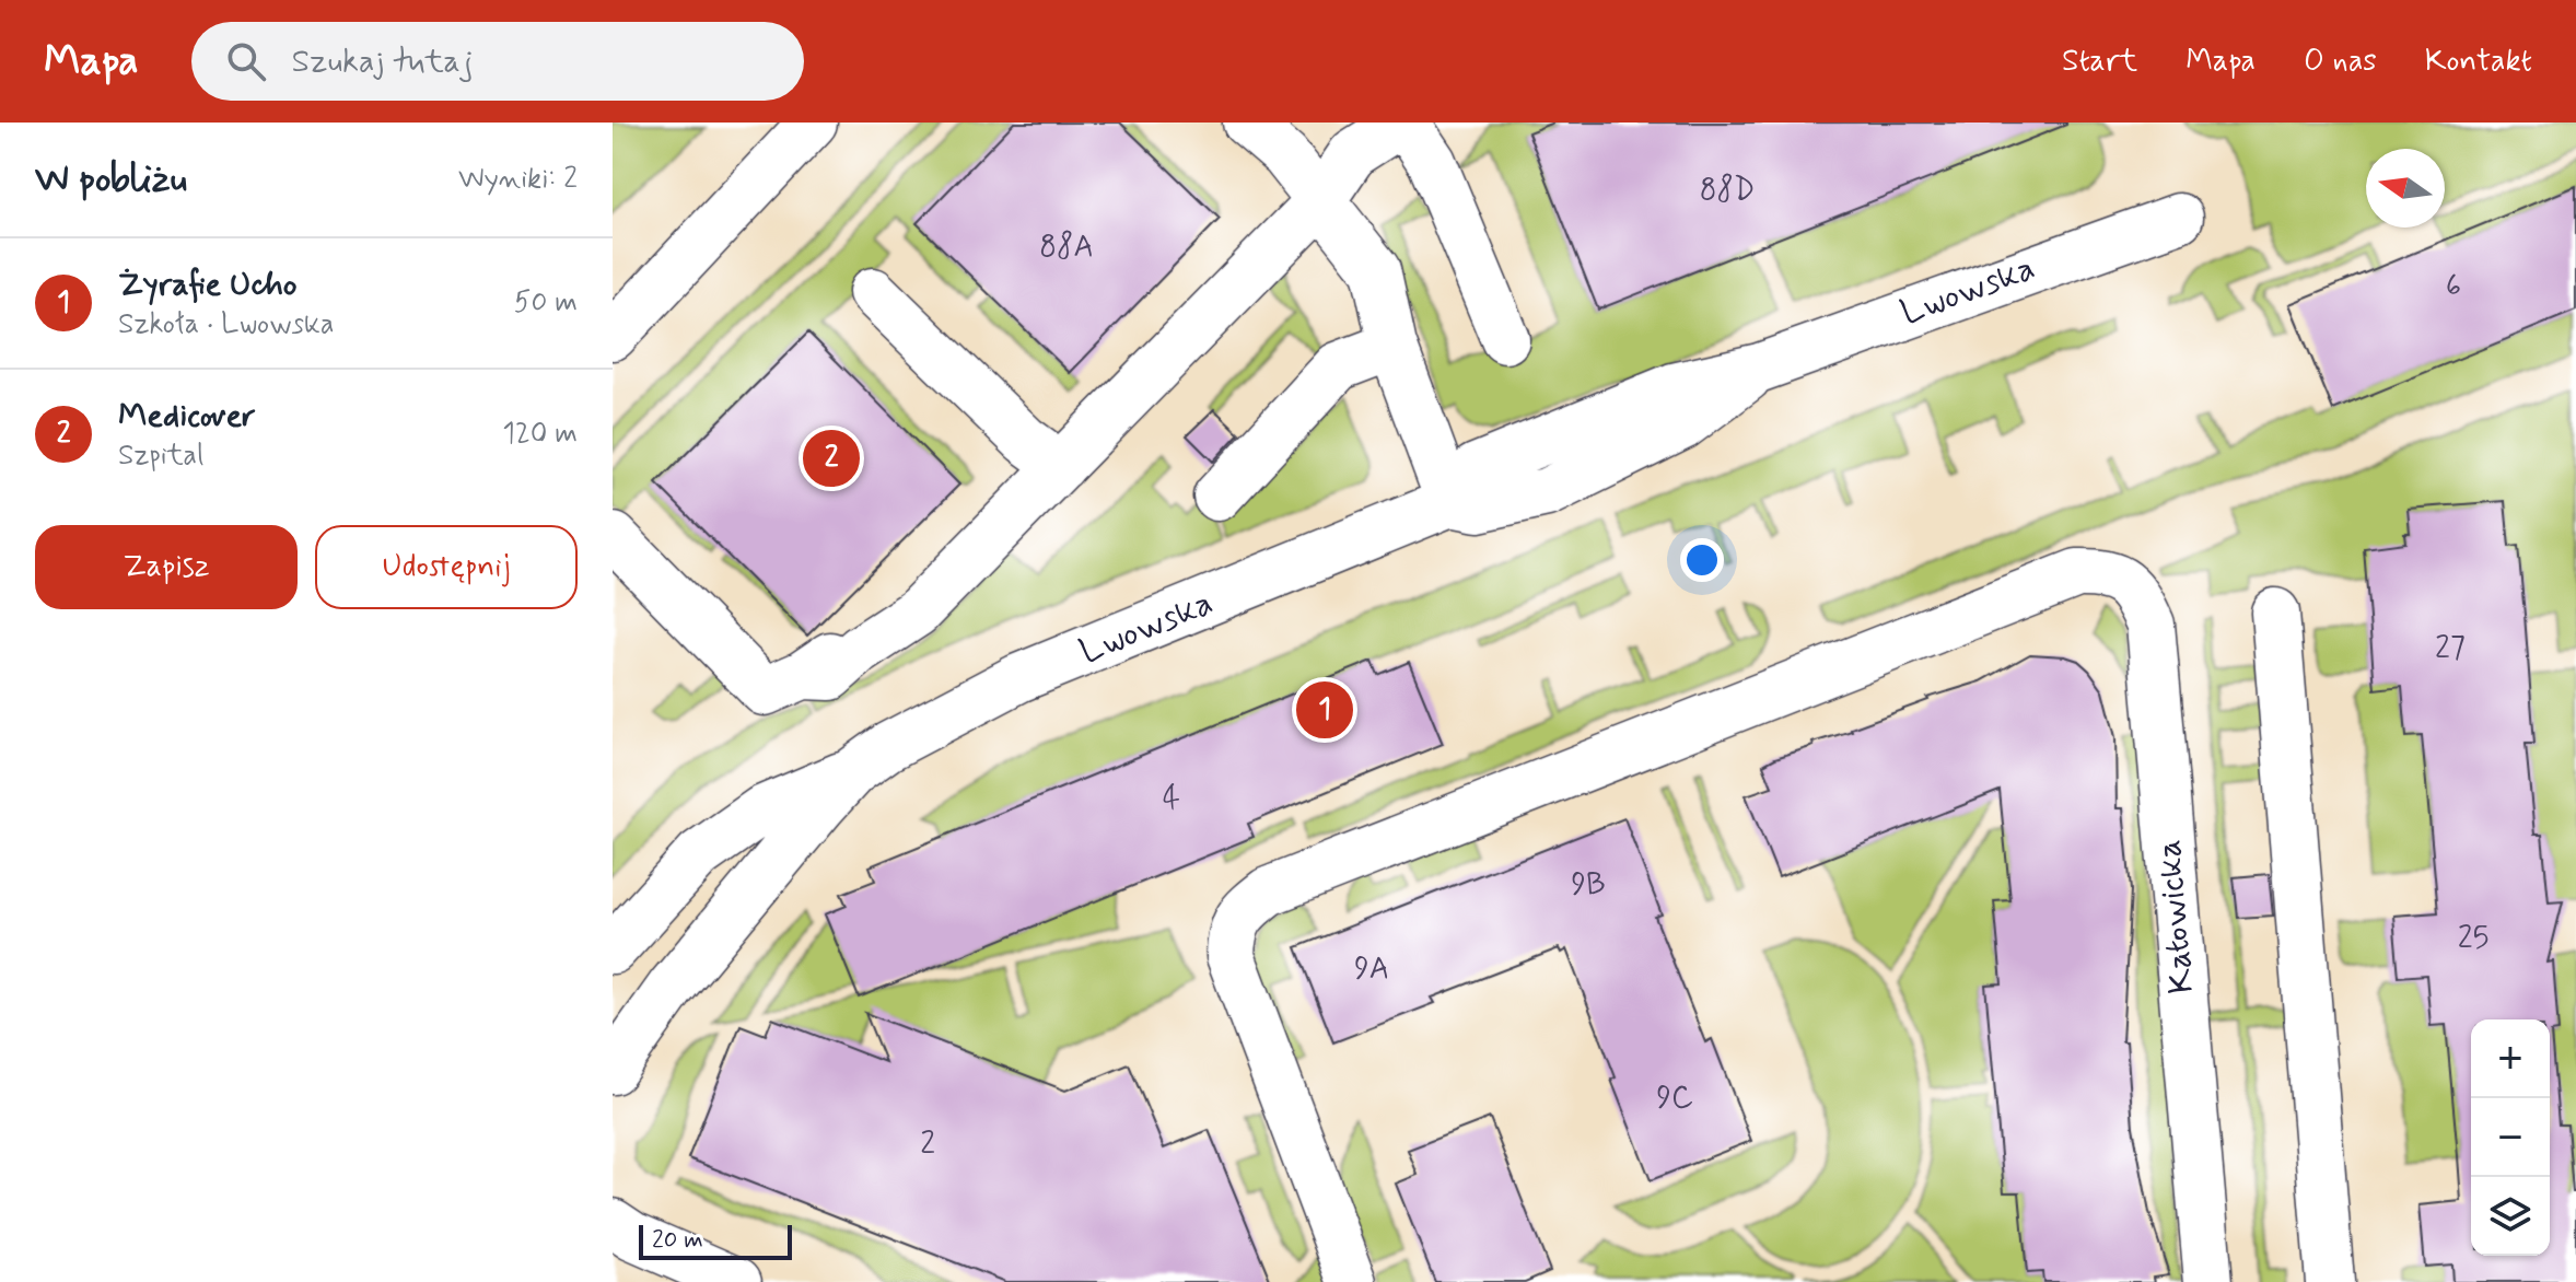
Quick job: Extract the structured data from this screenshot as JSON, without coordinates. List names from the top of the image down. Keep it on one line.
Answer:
{"streets":{"street":["Lwowska","Katowicka"]},"house_numbers":["88D","88A","6","27","4","9B","25","9A","9C","2"],"scale_bar":"20 m","north":"left","page":{"header":"Mapa","search":"Szukaj tutaj","nav":["Start","Mapa","O nas","Kontakt"],"heading":["W pobliżu","Wyniki: 2"],"list":[{"mark":"1","name":"Żyrafie Ucho","note":"Szkoła · Lwowska","value":"50 m"},{"mark":"2","name":"Medicover","note":"Szpital","value":"120 m"}],"pins":["2","1"],"buttons":["Zapisz","Udostępnij"],"map_buttons":["+","−"],"scale":"20 m"}}
